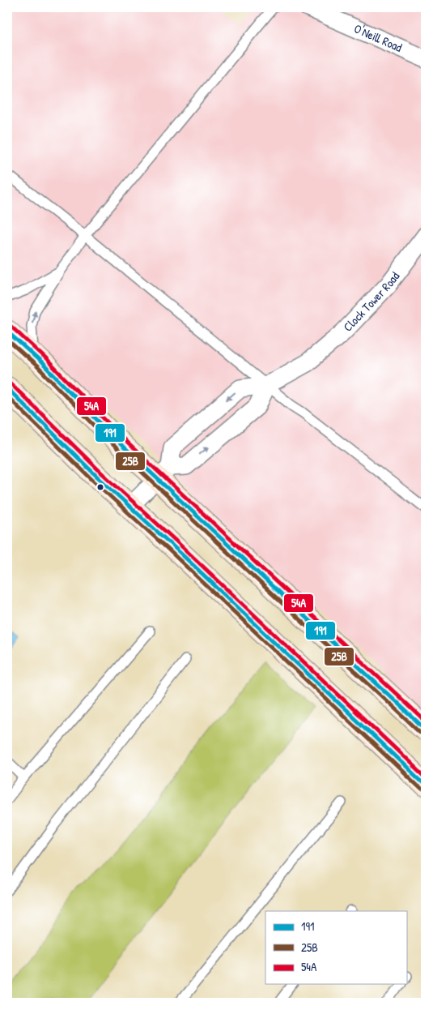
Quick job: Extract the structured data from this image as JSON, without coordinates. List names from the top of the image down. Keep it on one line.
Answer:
{"streets":{"street":["O'Neill Road","Clock Tower Road"]},"lines":["transit line 54A","transit line 191","transit line 25B"],"legend":["191","25B","54A"]}
